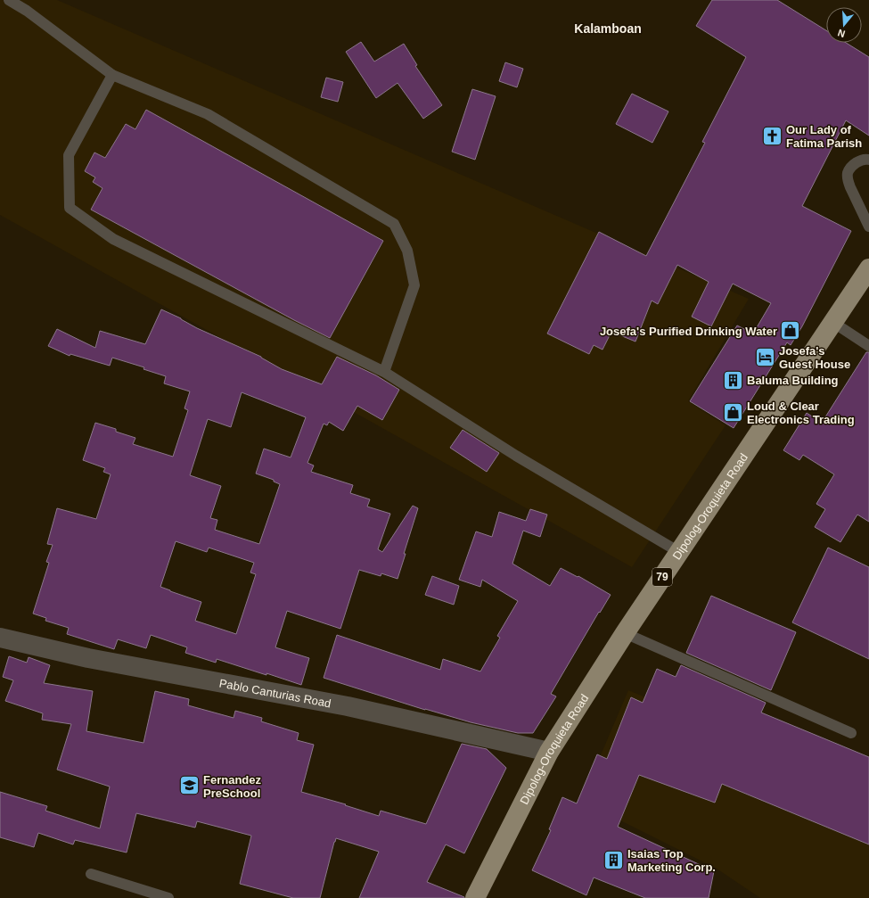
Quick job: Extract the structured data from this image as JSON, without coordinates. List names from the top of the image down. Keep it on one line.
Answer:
{"streets":{"main road":["Dipolog-Oroquieta Road","79"],"street":["Pablo Canturias Road"]},"crossings":[["Dipolog-Oroquieta Road","Pablo Canturias Road"]],"districts":["Kalamboan"],"places":{"church":["Our Lady of Fatima Parish"],"shop":["Josefa's Purified Drinking Water","Loud & Clear Electronics Trading"],"hotel":["Josefa's Guest House"],"building":["Baluma Building","Isaias Top Marketing Corp."],"school or university":["Fernandez PreSchool"]},"north":"bottom"}
